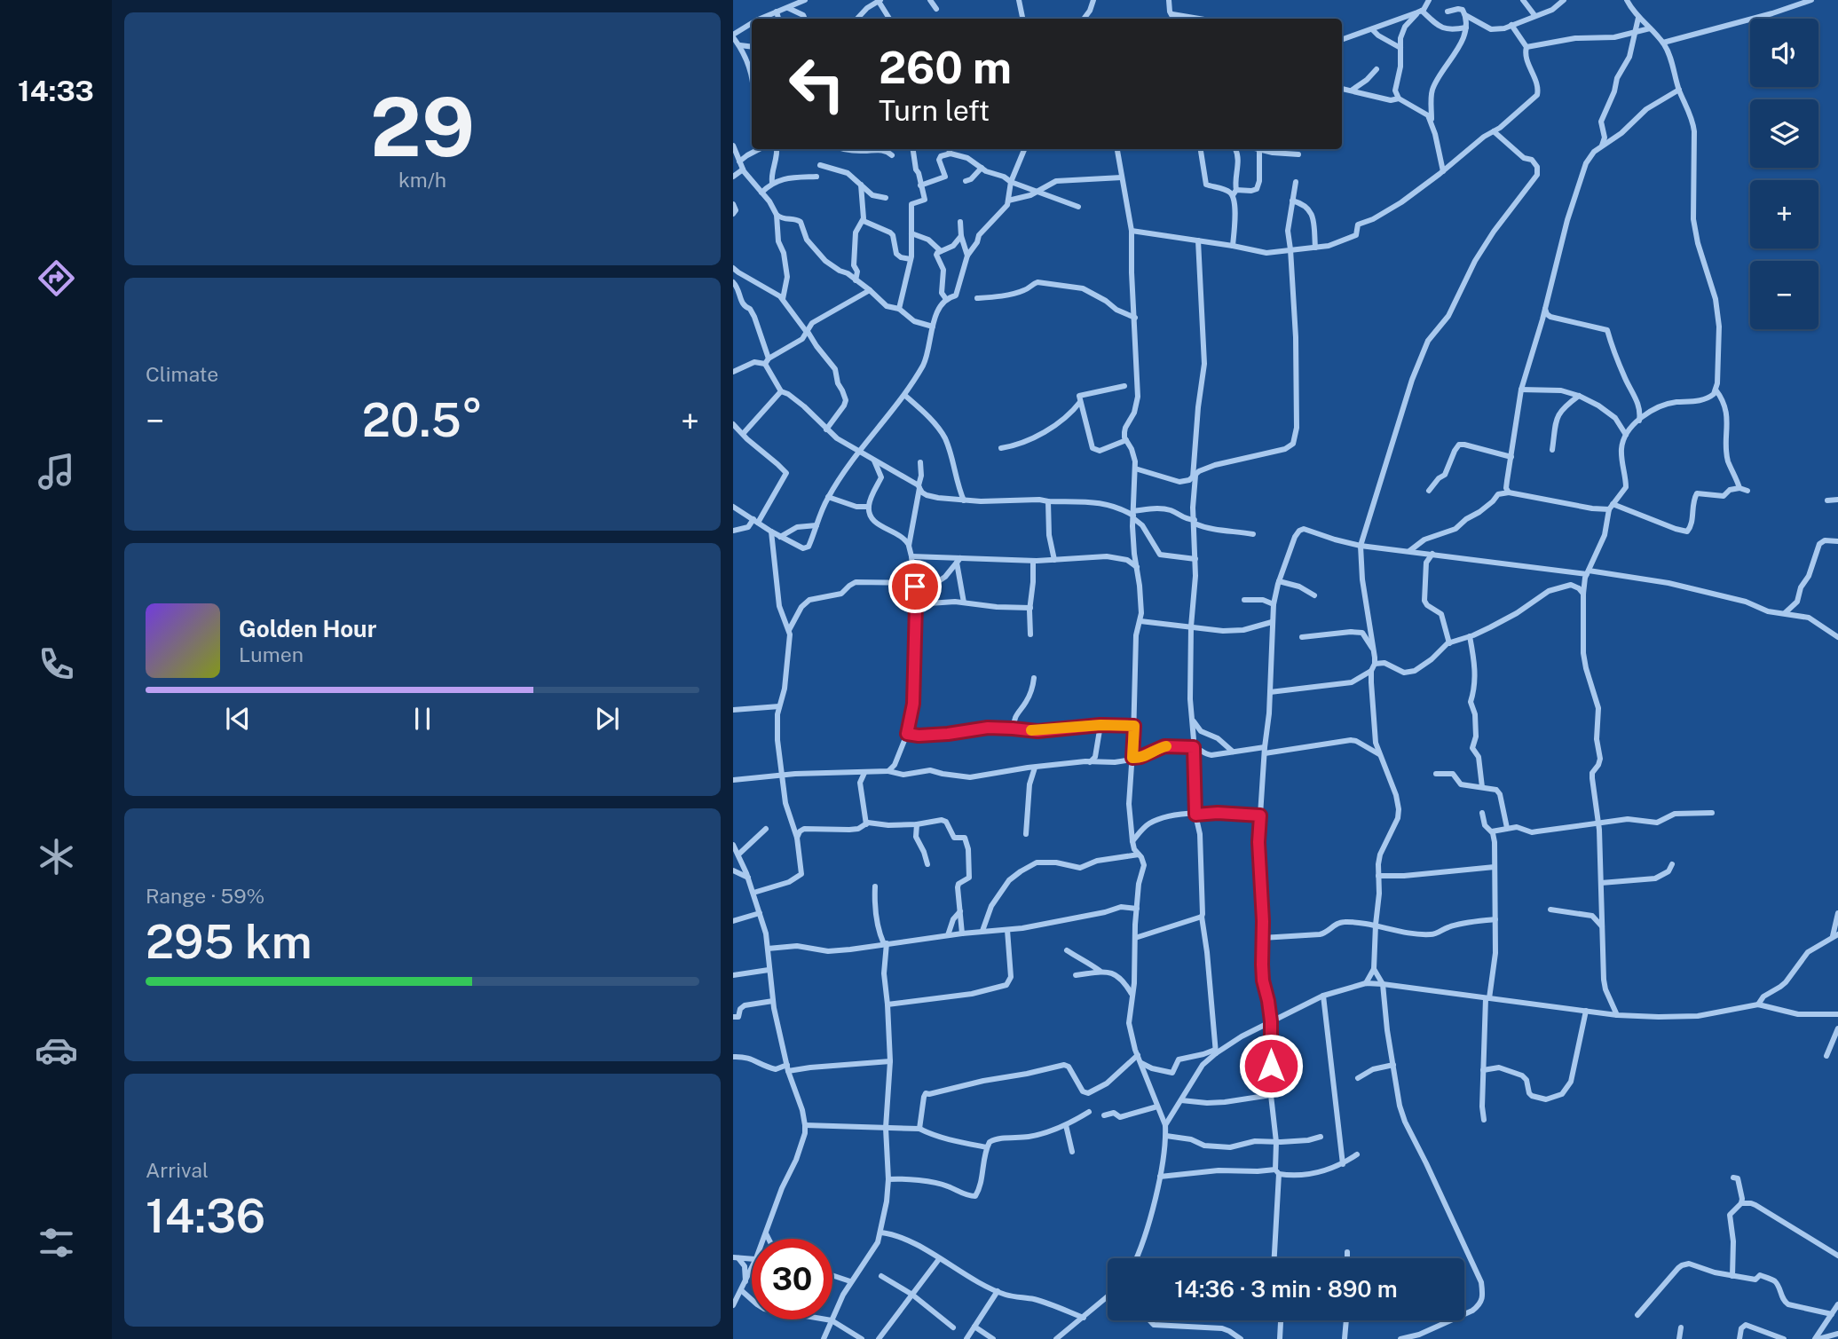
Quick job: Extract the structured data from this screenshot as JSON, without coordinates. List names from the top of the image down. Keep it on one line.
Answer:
{"page":{"tabs":"14:33","tile":[["29","km/h"],"Climate",["Range · 59%","295 km"],["Arrival","14:36"]],"map_buttons":["+","−"],"turn":["260 m","Turn left"],"heat":["−","20.5°","+"],"song":["Golden Hour","Lumen"],"limit":"30","trip":"14:36 · 3 min · 890 m"}}
